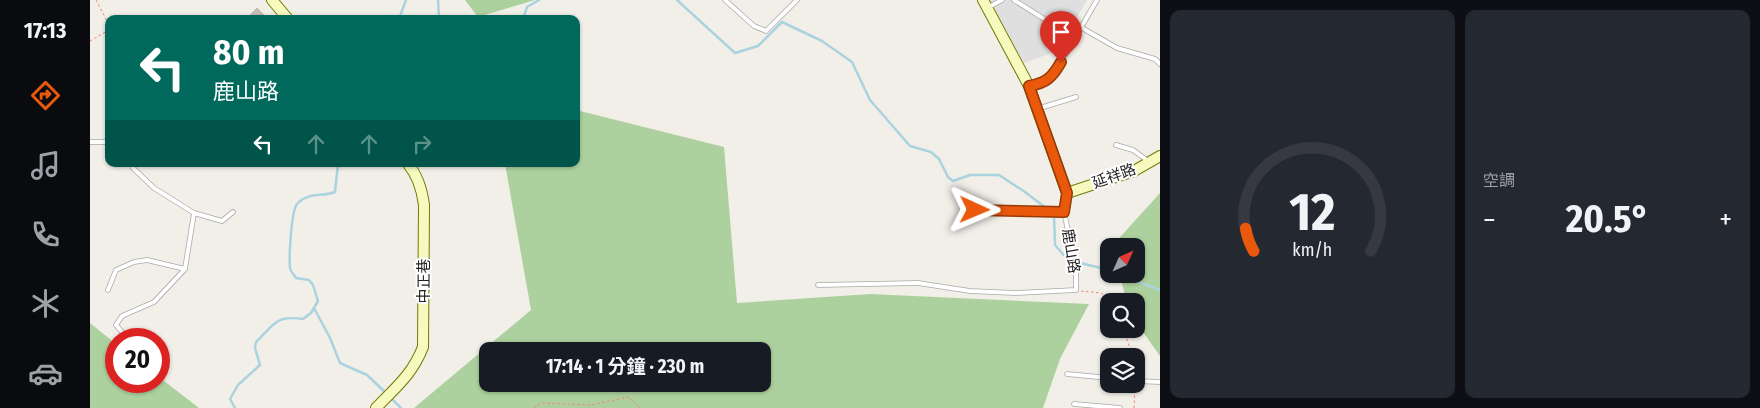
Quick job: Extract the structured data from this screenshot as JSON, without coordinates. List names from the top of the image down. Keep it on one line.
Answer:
{"streets":{"street":["延祥路","鹿山路","中正巷"]},"crossings":[["延祥路","鹿山路"]],"north":"top right","page":{"tabs":"17:13","tile":"空調","turn":["80 m","鹿山路"],"heat":["−","20.5°","+"],"limit":"20","trip":"17:14 · 1 分鐘 · 230 m","gauge":["12","km/h"]}}
